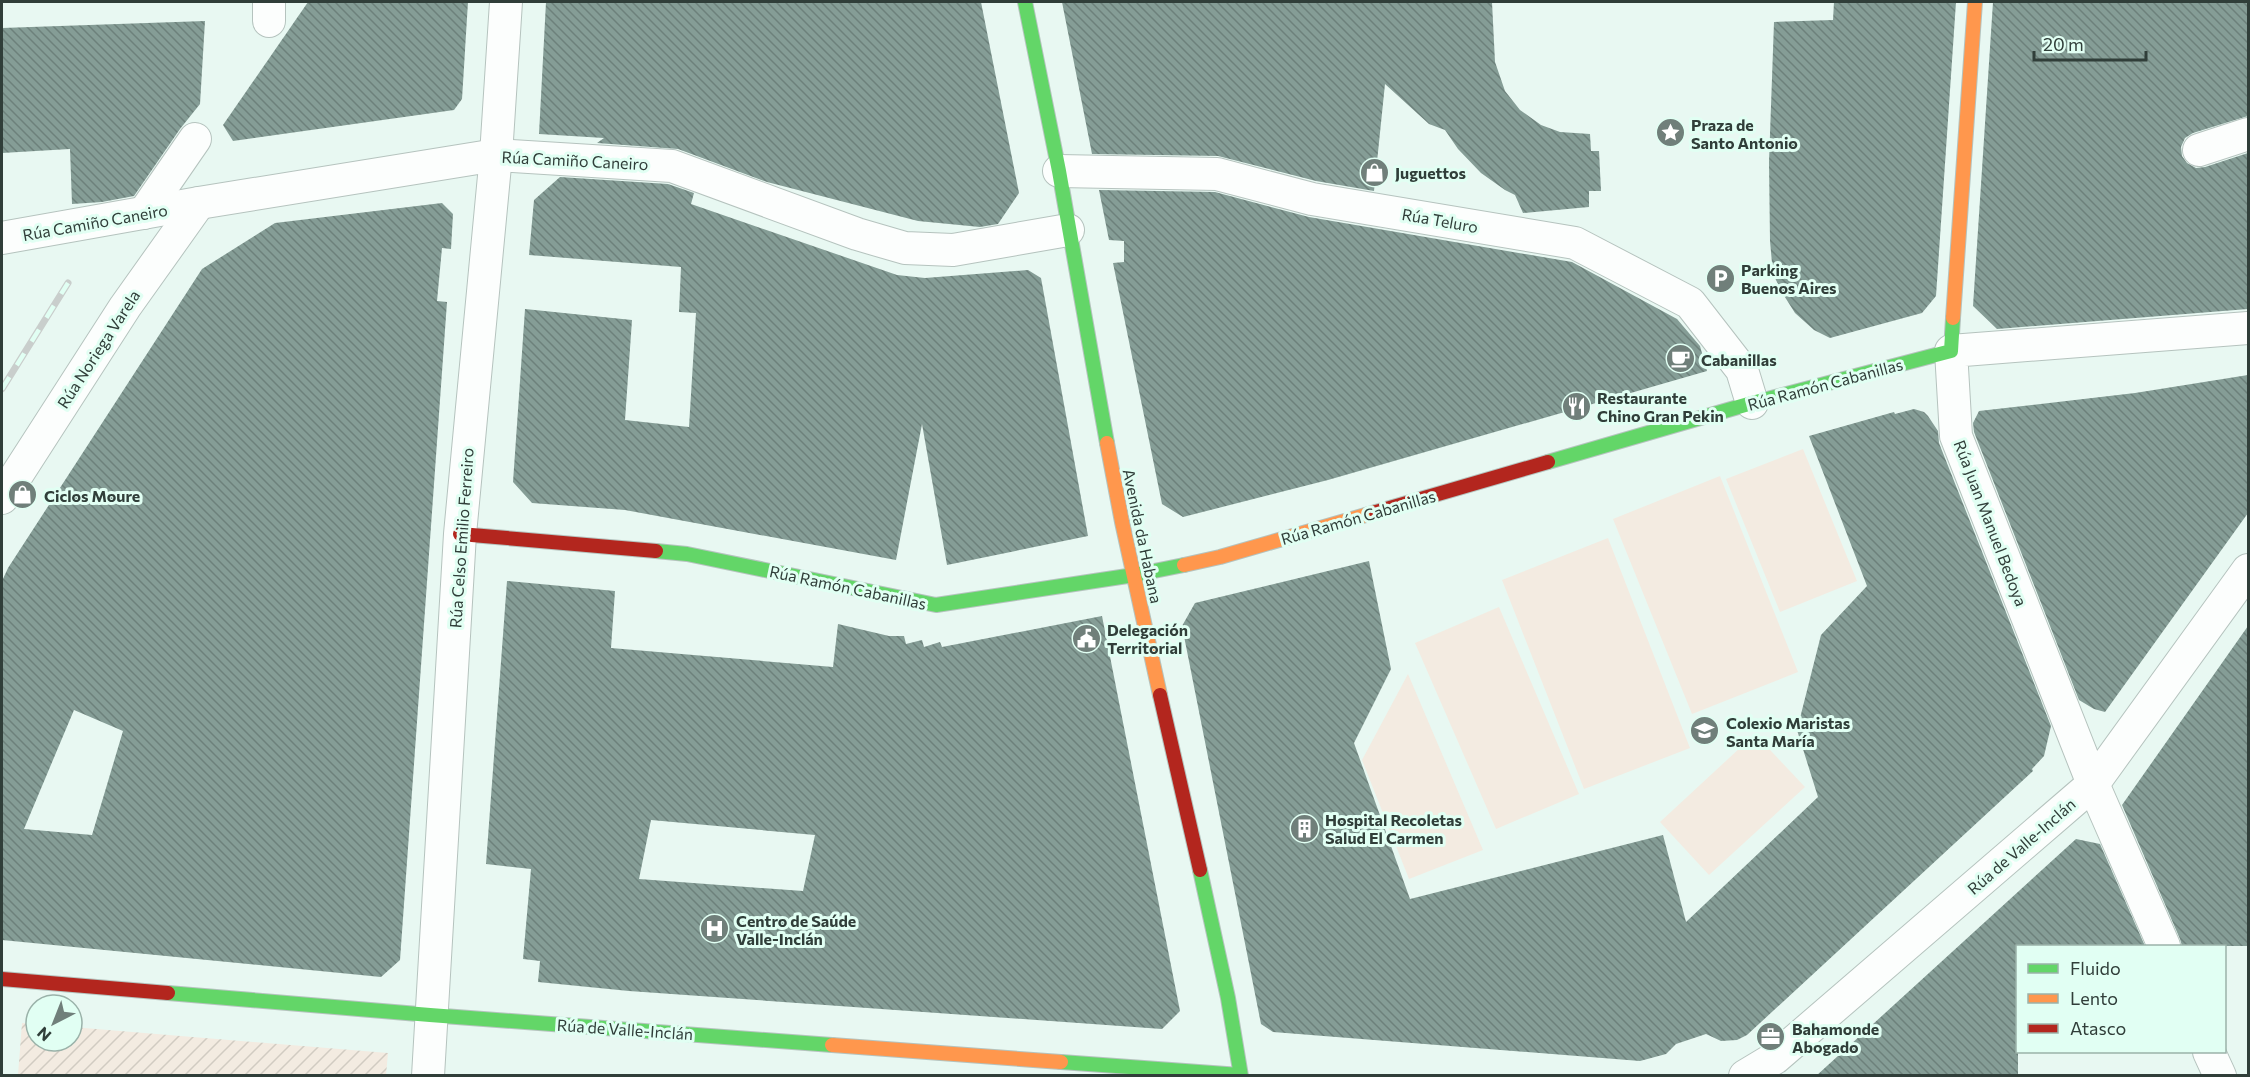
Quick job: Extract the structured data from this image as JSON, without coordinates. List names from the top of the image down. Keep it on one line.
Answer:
{"streets":{"street":["Rúa Camiño Caneiro","Rúa Teluro","Rúa Noriega Varela","Rúa Ramón Cabanillas","Rúa Juan Manuel Bedoya","Avenida da Habana","Rúa Celso Emilio Ferreiro","Rúa de Valle-Inclán"]},"crossings":[["Rúa Camiño Caneiro","Rúa Noriega Varela"],["Rúa Camiño Caneiro","Avenida da Habana"],["Rúa Camiño Caneiro","Rúa Celso Emilio Ferreiro"],["Rúa Teluro","Rúa Ramón Cabanillas"],["Rúa Teluro","Avenida da Habana"],["Rúa Ramón Cabanillas","Rúa Juan Manuel Bedoya"],["Rúa Ramón Cabanillas","Avenida da Habana"],["Rúa Ramón Cabanillas","Rúa Celso Emilio Ferreiro"],["Rúa Juan Manuel Bedoya","Rúa de Valle-Inclán"],["Avenida da Habana","Rúa de Valle-Inclán"],["Rúa Celso Emilio Ferreiro","Rúa de Valle-Inclán"]],"places":{"place":["Praza de Santo Antonio"],"shop":["Juguettos","Ciclos Moure"],"parking":["Parking Buenos Aires"],"cafe":["Cabanillas"],"restaurant":["Restaurante Chino Gran Pekin"],"public building":["Delegación Territorial"],"school or university":["Colexio Maristas Santa María"],"building":["Hospital Recoletas Salud El Carmen"],"hospital":["Centro de Saúde Valle-Inclán"],"office":["Bahamonde Abogado"]},"legend":["Fluido","Lento","Atasco"],"scale_bar":"20 m","north":"bottom left"}
